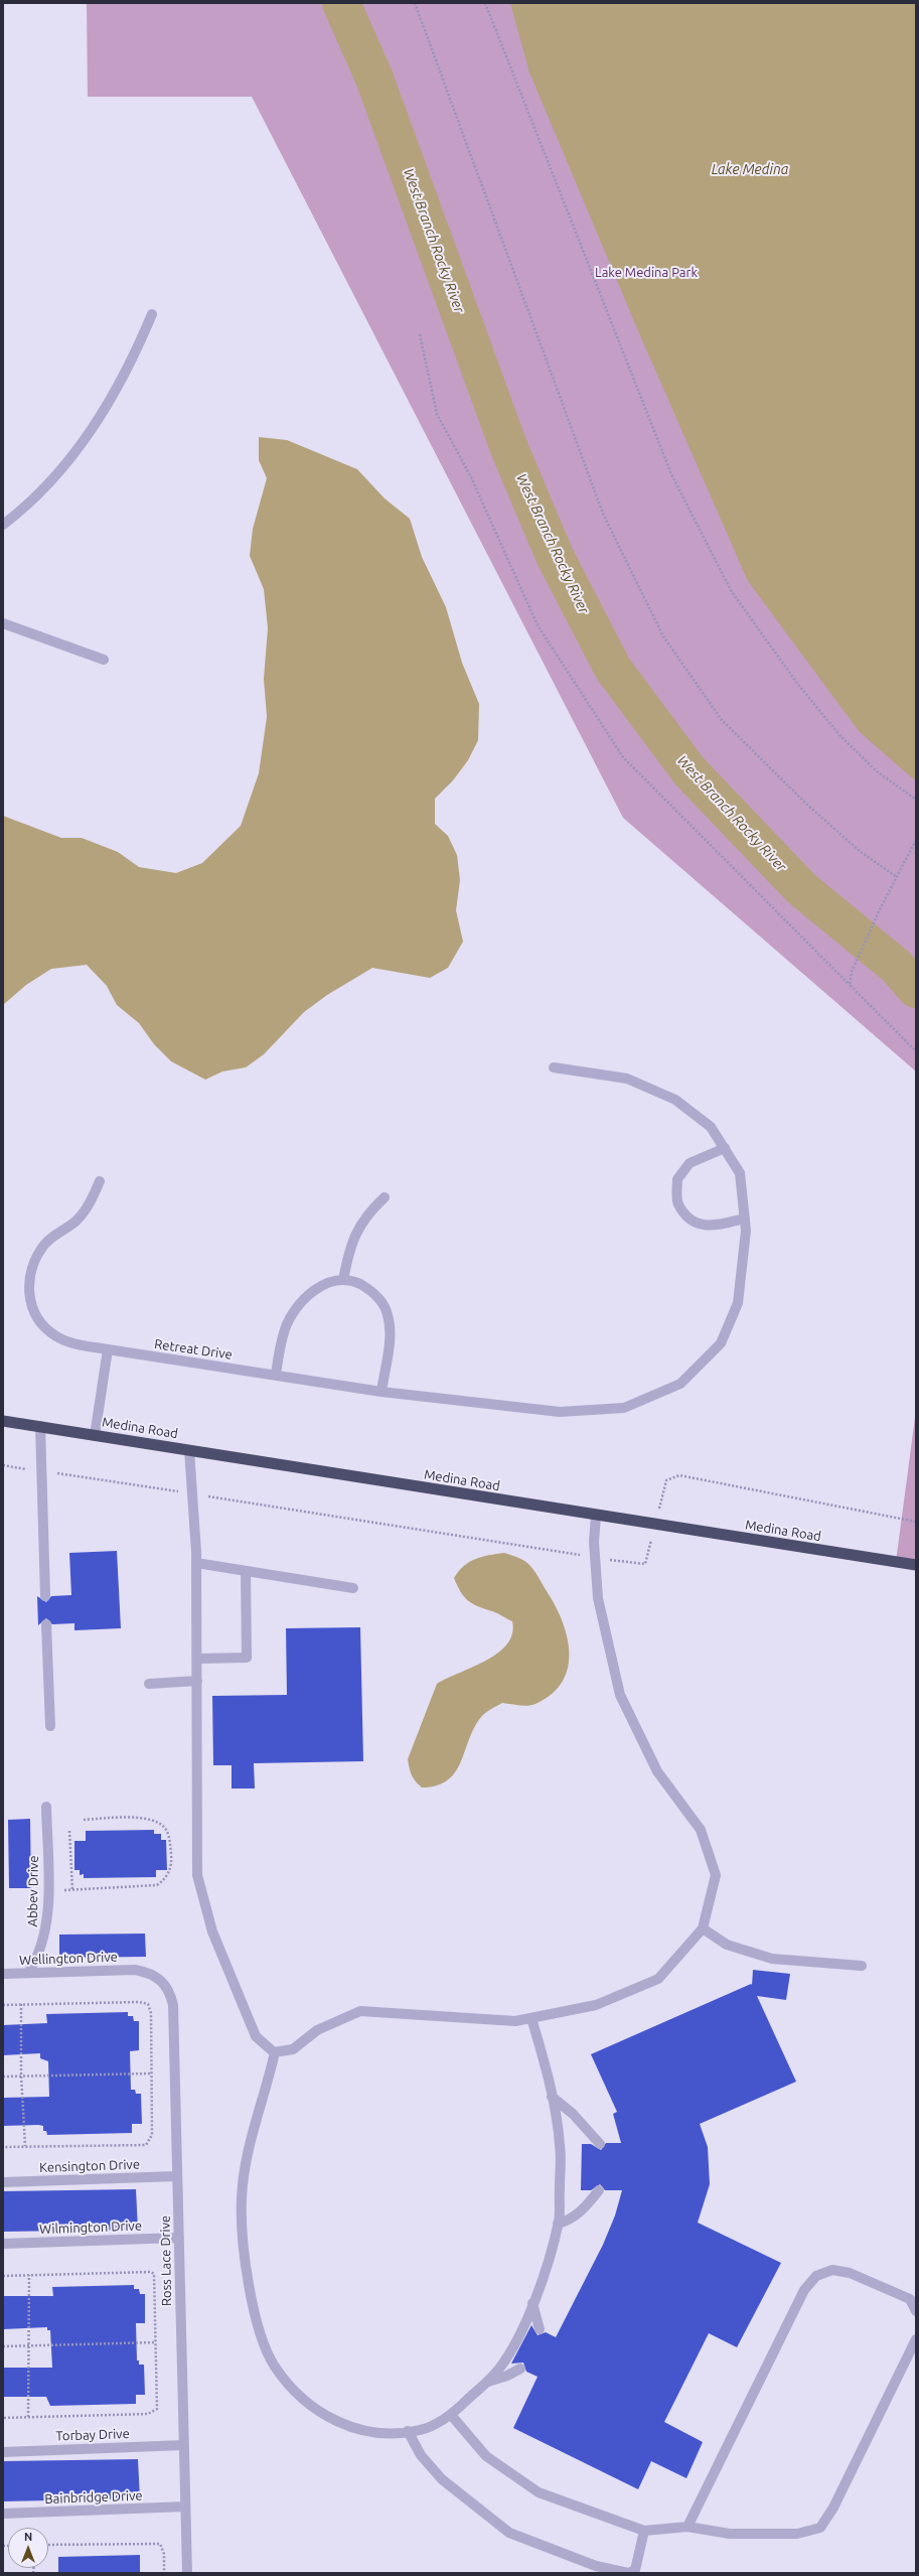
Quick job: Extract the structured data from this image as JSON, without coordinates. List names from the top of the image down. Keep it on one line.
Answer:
{"streets":{"highway":["Medina Road"],"street":["Retreat Drive","Abbev Drive","Wellington Drive","Kensington Drive","Wilmington Drive","Ross Lace Drive","Torbay Drive","Bainbridge Drive"]},"crossings":[["Abbev Drive","Wellington Drive"],["Wellington Drive","Ross Lace Drive"],["Kensington Drive","Ross Lace Drive"],["Wilmington Drive","Ross Lace Drive"],["Ross Lace Drive","Torbay Drive"],["Ross Lace Drive","Bainbridge Drive"]],"water":["Lake Medina","West Branch Rocky River"],"parks":["Lake Medina Park"],"north":"top"}
